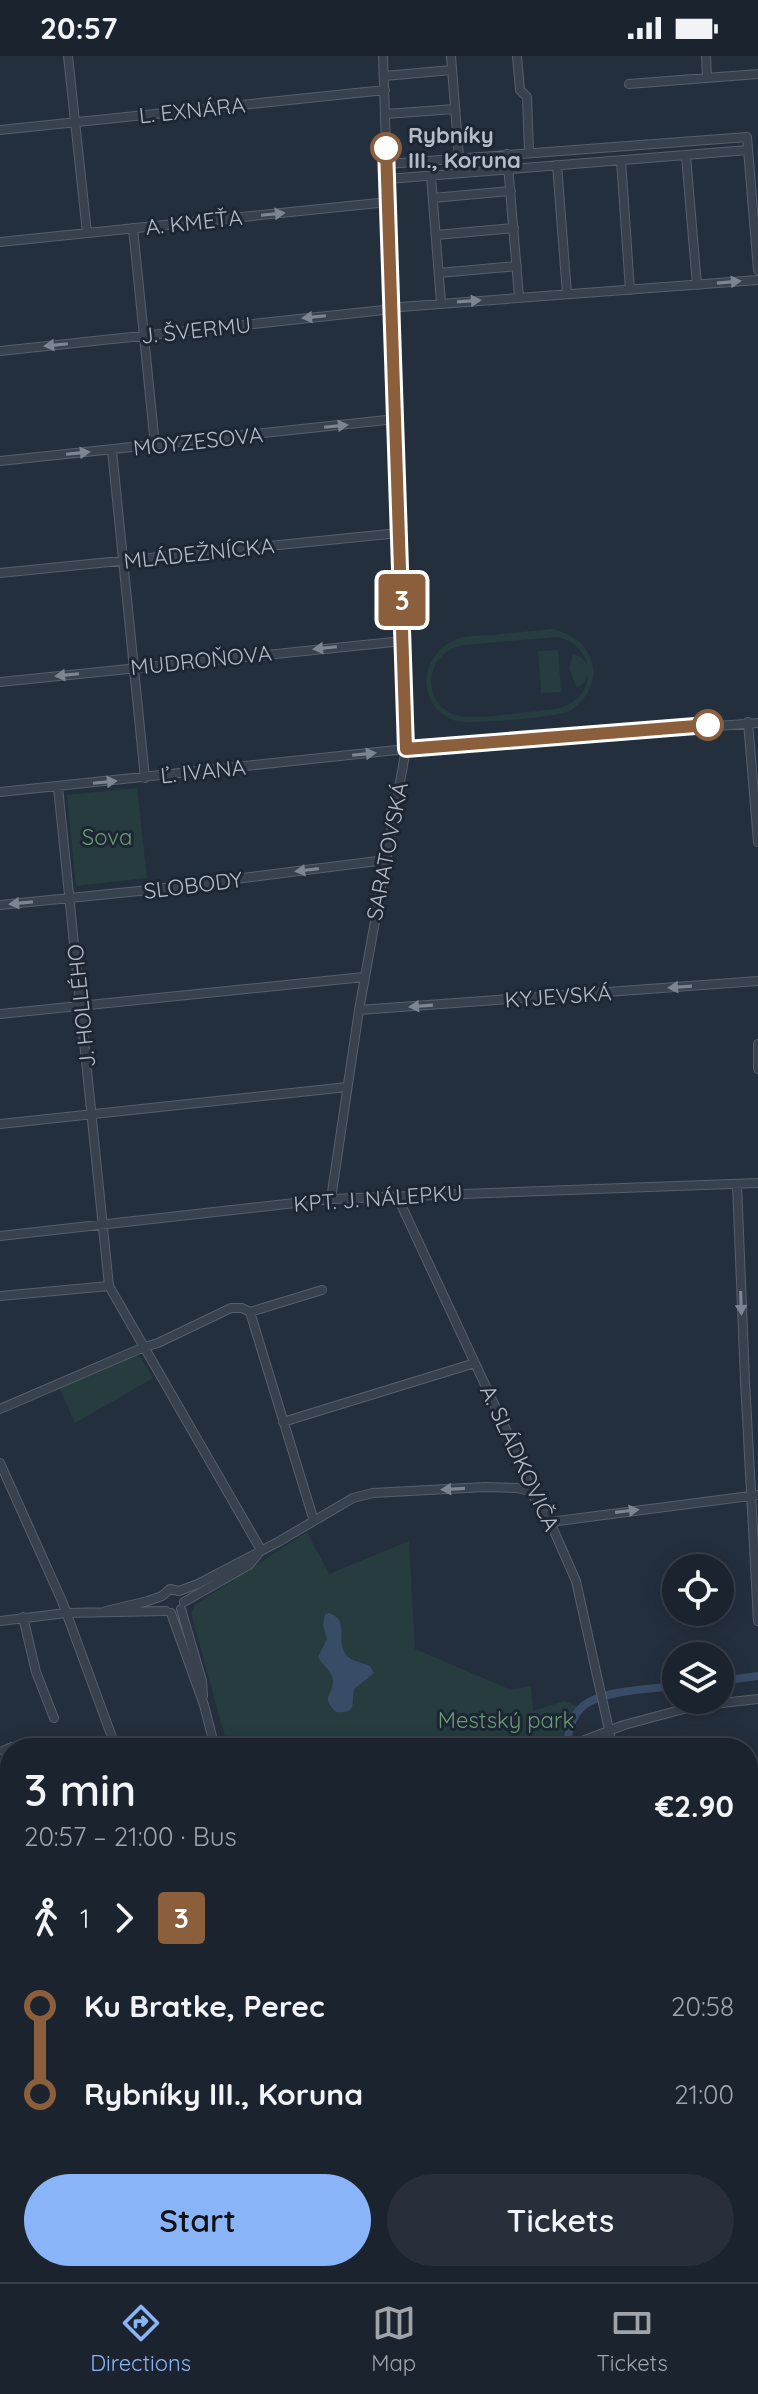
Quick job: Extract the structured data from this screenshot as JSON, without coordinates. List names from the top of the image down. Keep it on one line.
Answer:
{"streets":{"street":["L. EXNÁRA","A. KMEŤA","J. ŠVERMU","MOYZESOVA","MLÁDEŽNÍCKA","MUDROŇOVA","Ľ. IVANA","SARATOVSKÁ","SLOBODY","KYJEVSKÁ","J. HOLLÉHO","KPT. J. NÁLEPKU","A. SLÁDKOVIČA"]},"crossings":[["L. EXNÁRA","SARATOVSKÁ"],["A. KMEŤA","SARATOVSKÁ"],["J. ŠVERMU","SARATOVSKÁ"],["MOYZESOVA","SARATOVSKÁ"],["MLÁDEŽNÍCKA","SARATOVSKÁ"],["MUDROŇOVA","SARATOVSKÁ"],["Ľ. IVANA","SARATOVSKÁ"],["Ľ. IVANA","J. HOLLÉHO"],["SARATOVSKÁ","SLOBODY"],["SARATOVSKÁ","KYJEVSKÁ"],["SARATOVSKÁ","KPT. J. NÁLEPKU"],["SLOBODY","J. HOLLÉHO"],["J. HOLLÉHO","KPT. J. NÁLEPKU"],["KPT. J. NÁLEPKU","A. SLÁDKOVIČA"]],"one_way":["A. KMEŤA","MOYZESOVA","MUDROŇOVA","Ľ. IVANA","SLOBODY","KYJEVSKÁ"],"parks":["Sova","Mestský park"],"places":["Rybníky III., Koruna"],"lines":["bus line 3"],"page":{"status":"20:57","on_map":"3","heading":["3 min","20:57 – 21:00 · Bus","€2.90"],"legs":["1","3"],"list":[{"name":"Ku Bratke, Perec","value":"20:58"},{"name":"Rybníky III., Koruna","value":"21:00"}],"buttons":["Start","Tickets"],"tabs":["Directions","Map","Tickets"]}}
